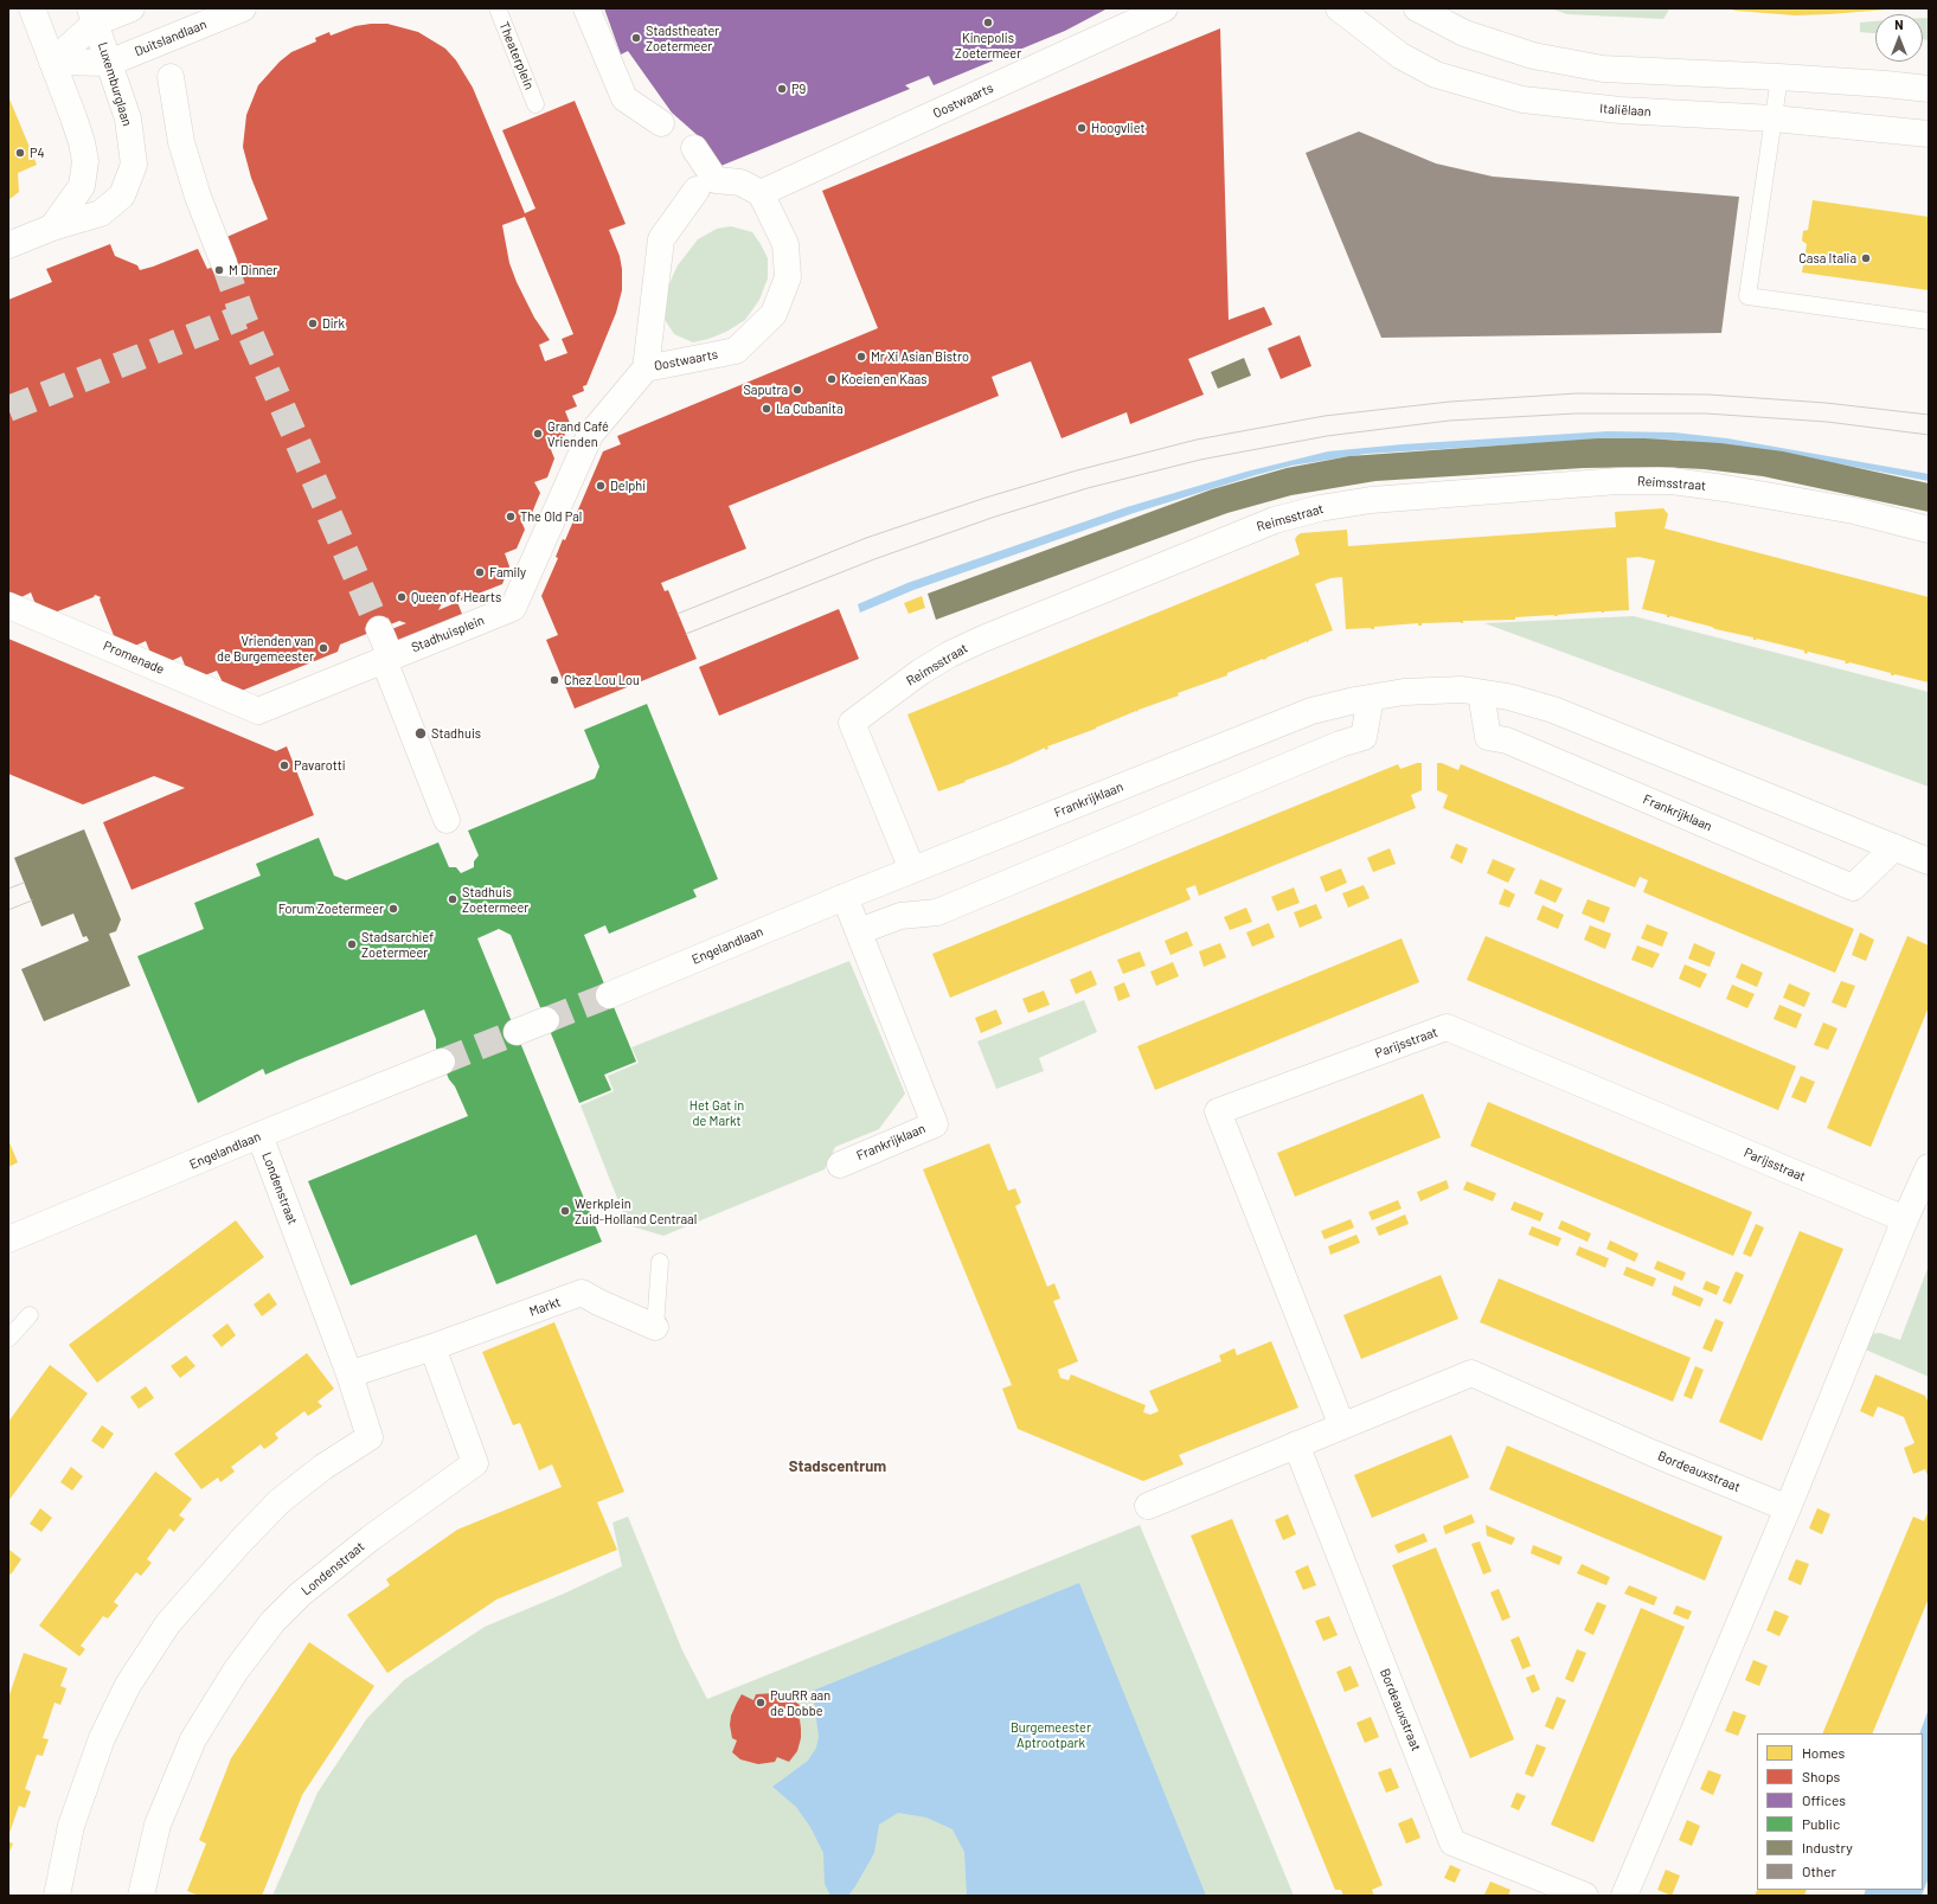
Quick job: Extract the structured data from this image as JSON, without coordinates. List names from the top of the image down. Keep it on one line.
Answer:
{"streets":{"street":["Duitslandlaan","Luxemburglaan","Oostwaarts","Italiëlaan","Reimsstraat","Stadhuisplein","Promenade","Frankrijklaan","Engelandlaan","Parijsstraat","Londenstraat","Markt","Bordeauxstraat"],"lane":["Theaterplein"]},"crossings":[["Duitslandlaan","Luxemburglaan"],["Oostwaarts","Stadhuisplein"],["Reimsstraat","Frankrijklaan"],["Stadhuisplein","Promenade"],["Frankrijklaan","Engelandlaan"],["Engelandlaan","Londenstraat"],["Parijsstraat","Bordeauxstraat"],["Londenstraat","Markt"]],"districts":["Stadscentrum"],"parks":["Het Gat in de Markt","Burgemeester Aptrootpark"],"places":["Kinepolis Zoetermeer","Stadstheater Zoetermeer","P9","Hoogvliet","P4","Casa Italia","M Dinner","Dirk","Mr Xi Asian Bistro","Koeien en Kaas","Saputra","La Cubanita","Grand Café Vrienden","Delphi","The Old Pal","Family","Queen of Hearts","Vrienden van de Burgemeester","Chez Lou Lou","Stadhuis","Pavarotti","Stadhuis Zoetermeer","Forum Zoetermeer","Stadsarchief Zoetermeer","Werkplein Zuid-Holland Centraal","PuuRR aan de Dobbe"],"legend":["Homes","Shops","Offices","Public","Industry","Other"],"north":"top"}
